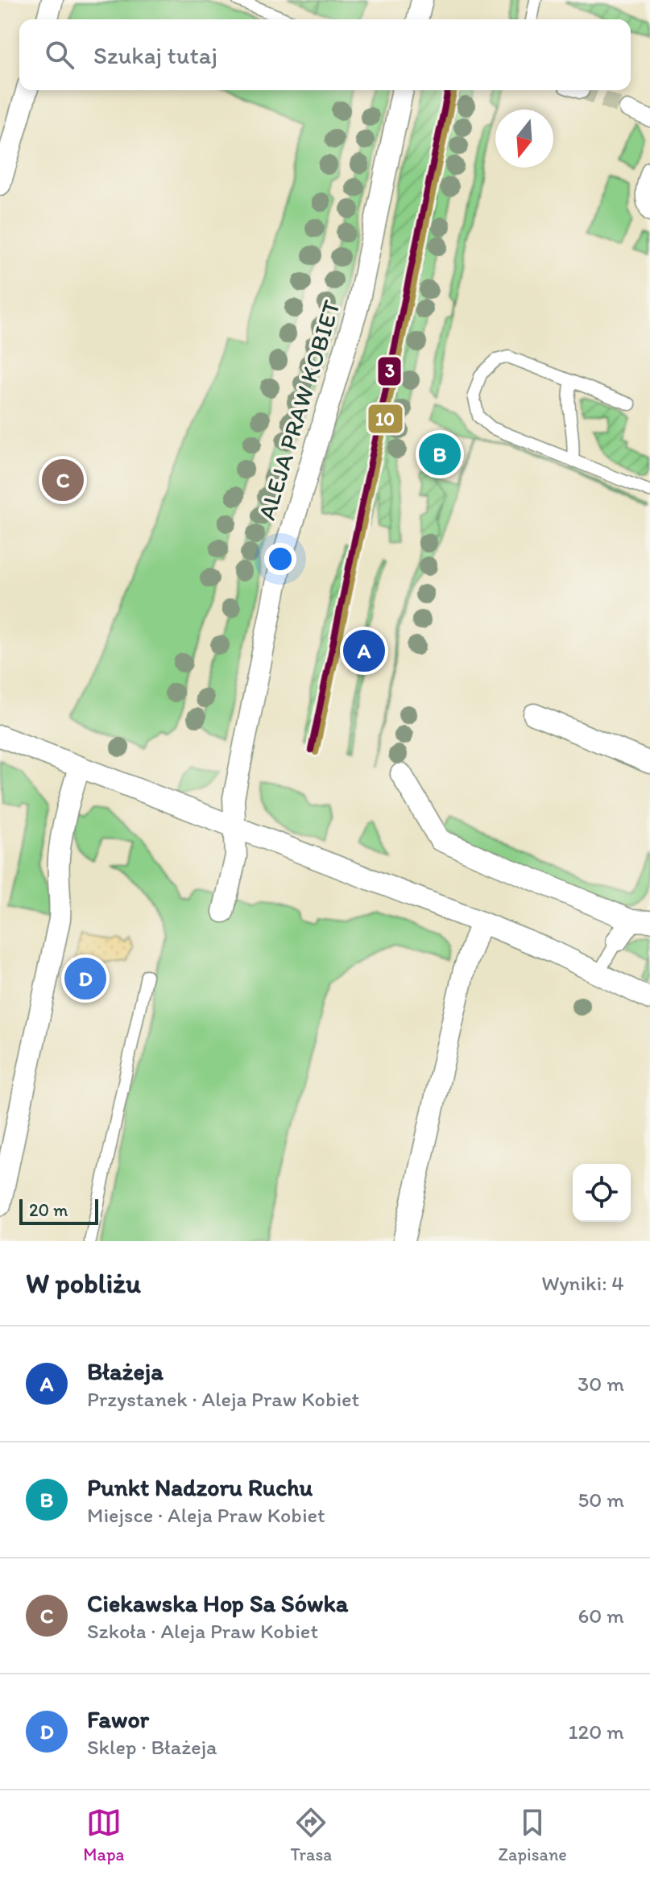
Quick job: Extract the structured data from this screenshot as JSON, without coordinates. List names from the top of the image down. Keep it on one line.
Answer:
{"streets":{"street":["ALEJA PRAW KOBIET"]},"lines":["transit line 10","transit line 3"],"scale_bar":"20 m","north":"bottom","page":{"search":"Szukaj tutaj","pins":["B","C","A","D"],"scale":"20 m","heading":["W pobliżu","Wyniki: 4"],"list":[{"mark":"A","name":"Błażeja","note":"Przystanek · Aleja Praw Kobiet","value":"30 m"},{"mark":"B","name":"Punkt Nadzoru Ruchu","note":"Miejsce · Aleja Praw Kobiet","value":"50 m"},{"mark":"C","name":"Ciekawska Hop Sa Sówka","note":"Szkoła · Aleja Praw Kobiet","value":"60 m"},{"mark":"D","name":"Fawor","note":"Sklep · Błażeja","value":"120 m"}],"nav":["Mapa","Trasa","Zapisane"]}}
